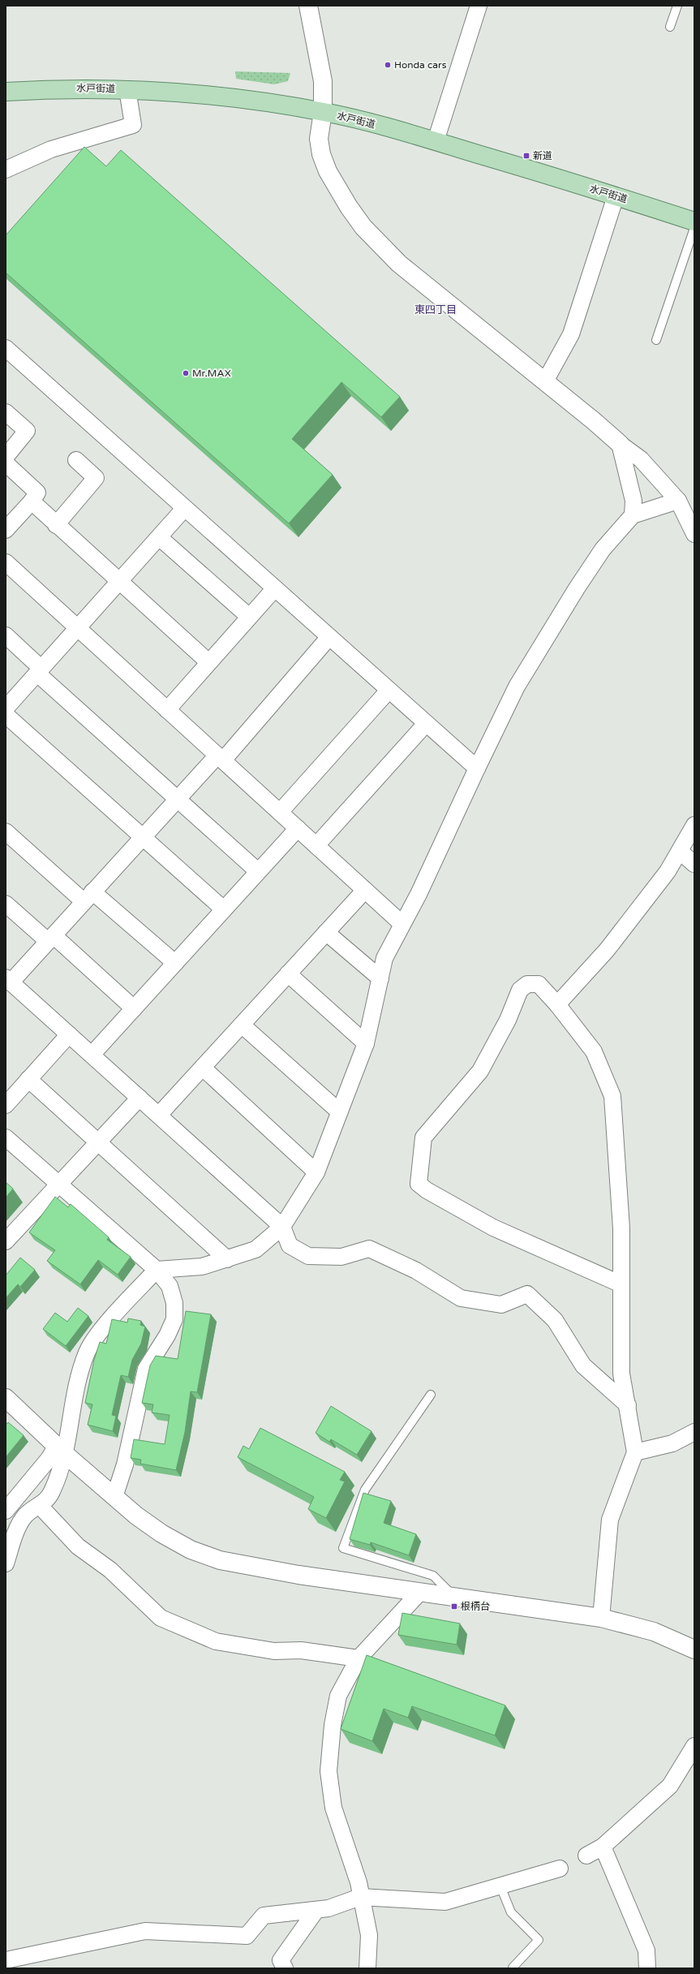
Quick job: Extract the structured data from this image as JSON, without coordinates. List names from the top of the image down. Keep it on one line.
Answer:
{"streets":{"main road":["水戸街道"]},"districts":["東四丁目"],"places":{"other":["Honda cars","Mr.MAX"],"transit":["新道","根柄台"]}}
